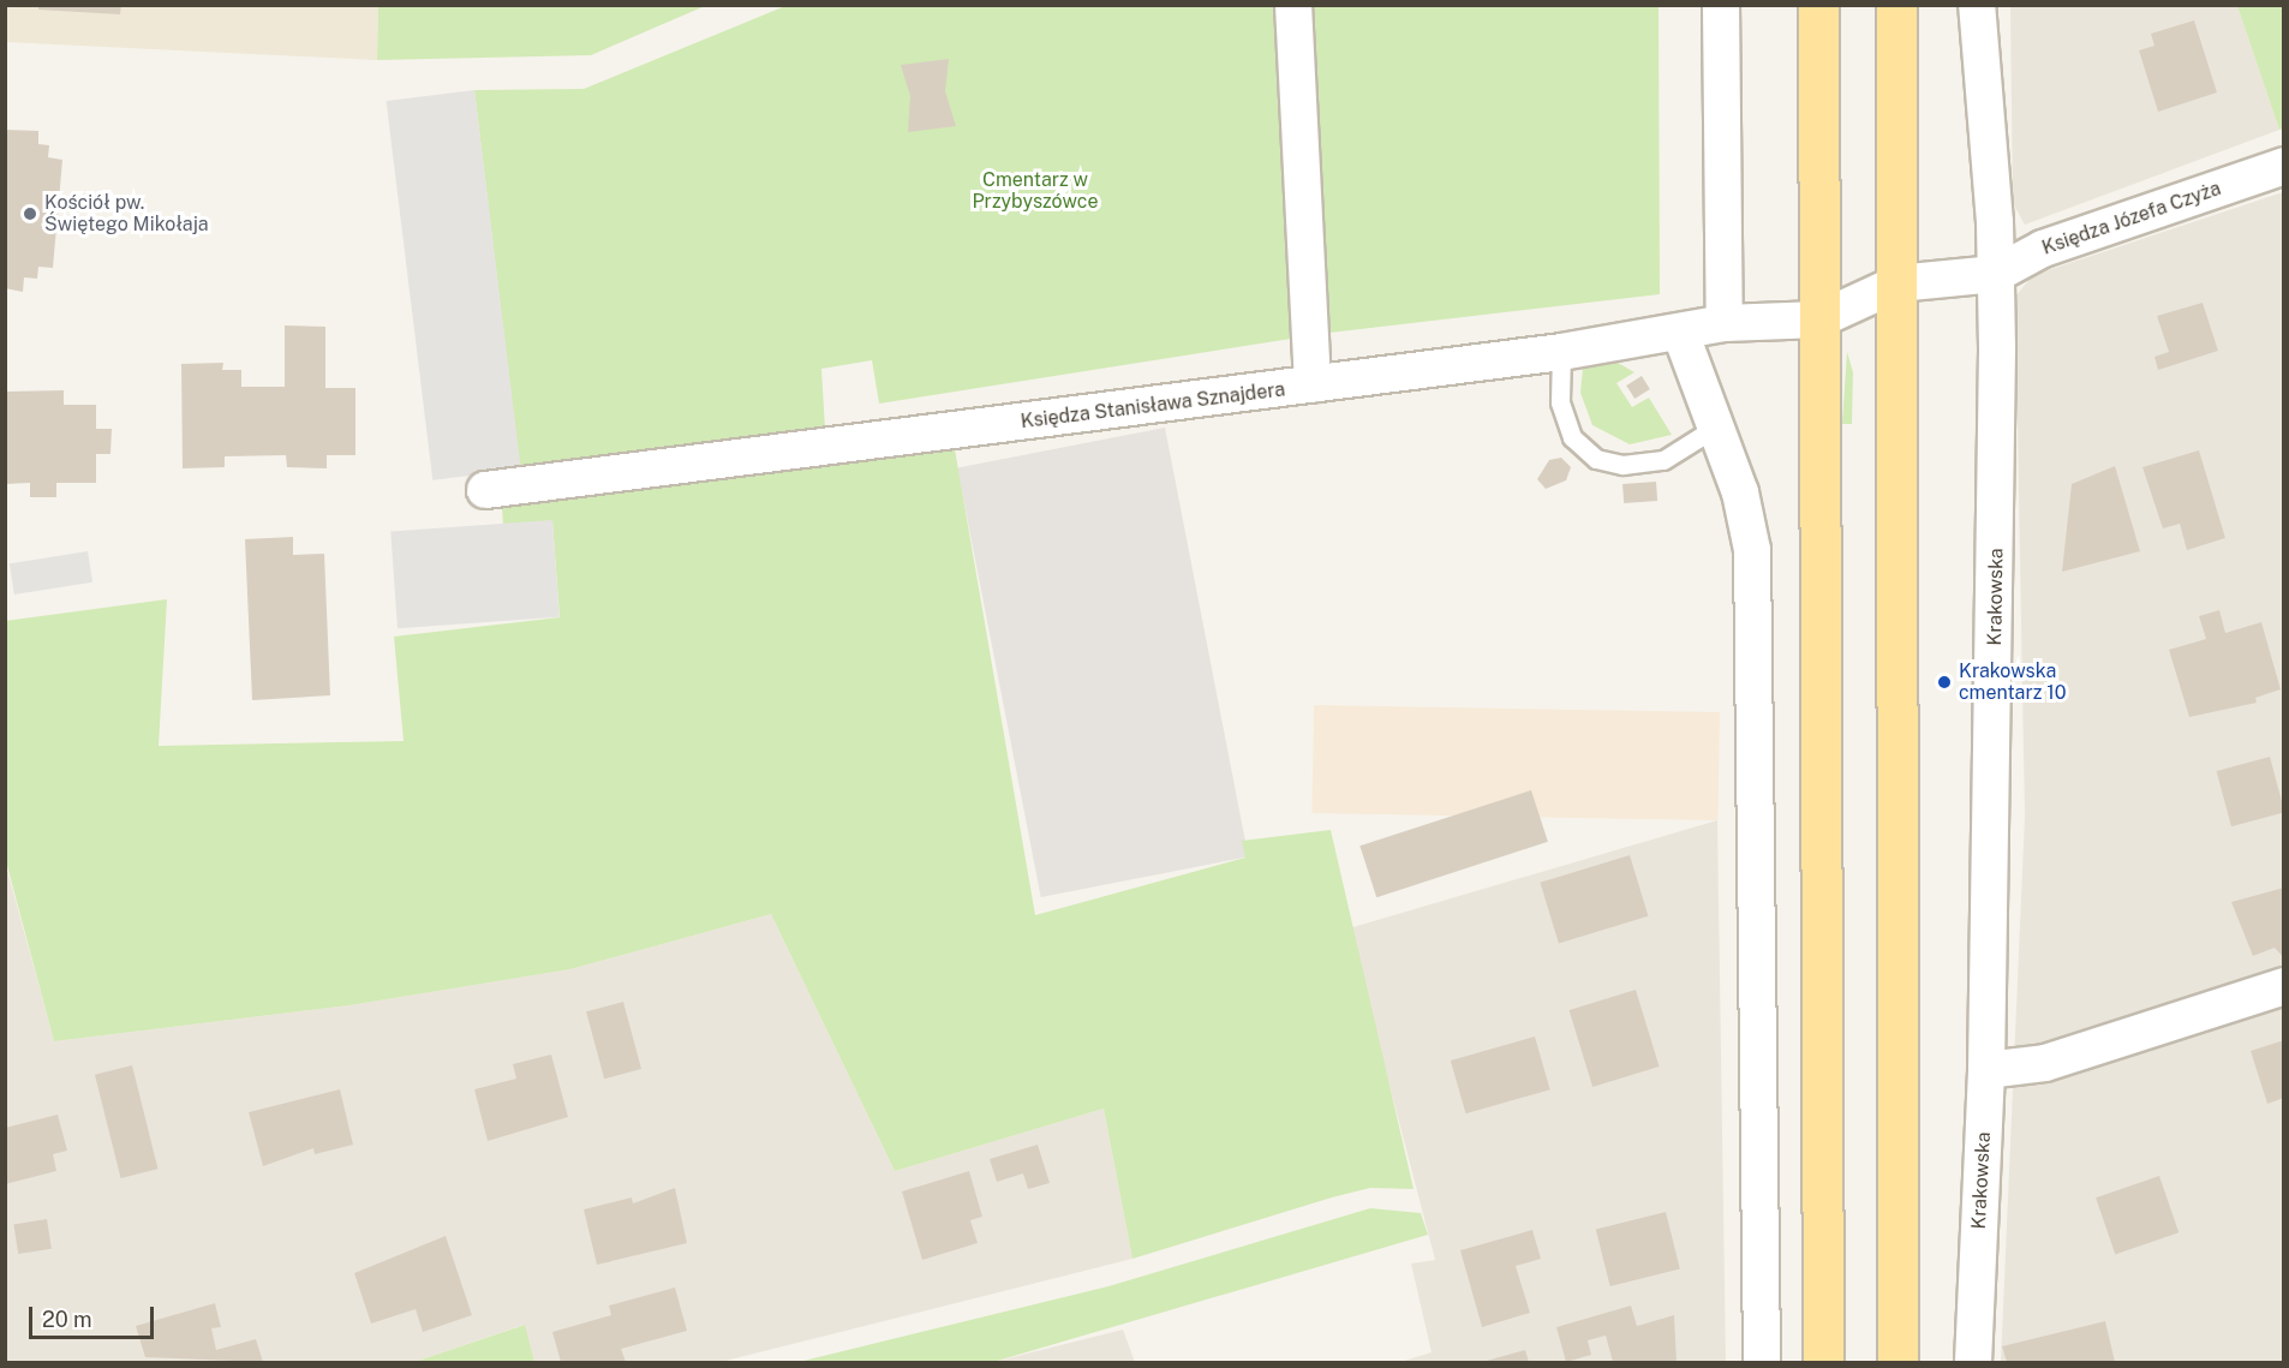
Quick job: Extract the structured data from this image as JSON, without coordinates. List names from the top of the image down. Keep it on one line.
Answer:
{"streets":{"street":["Księdza Józefa Czyża","Księdza Stanisława Sznajdera","Krakowska"]},"crossings":[["Księdza Józefa Czyża","Księdza Stanisława Sznajdera"],["Księdza Józefa Czyża","Krakowska"]],"parks":["Cmentarz w Przybyszówce"],"places":["Kościół pw. Świętego Mikołaja","Krakowska cmentarz 10"],"scale_bar":"20 m"}
